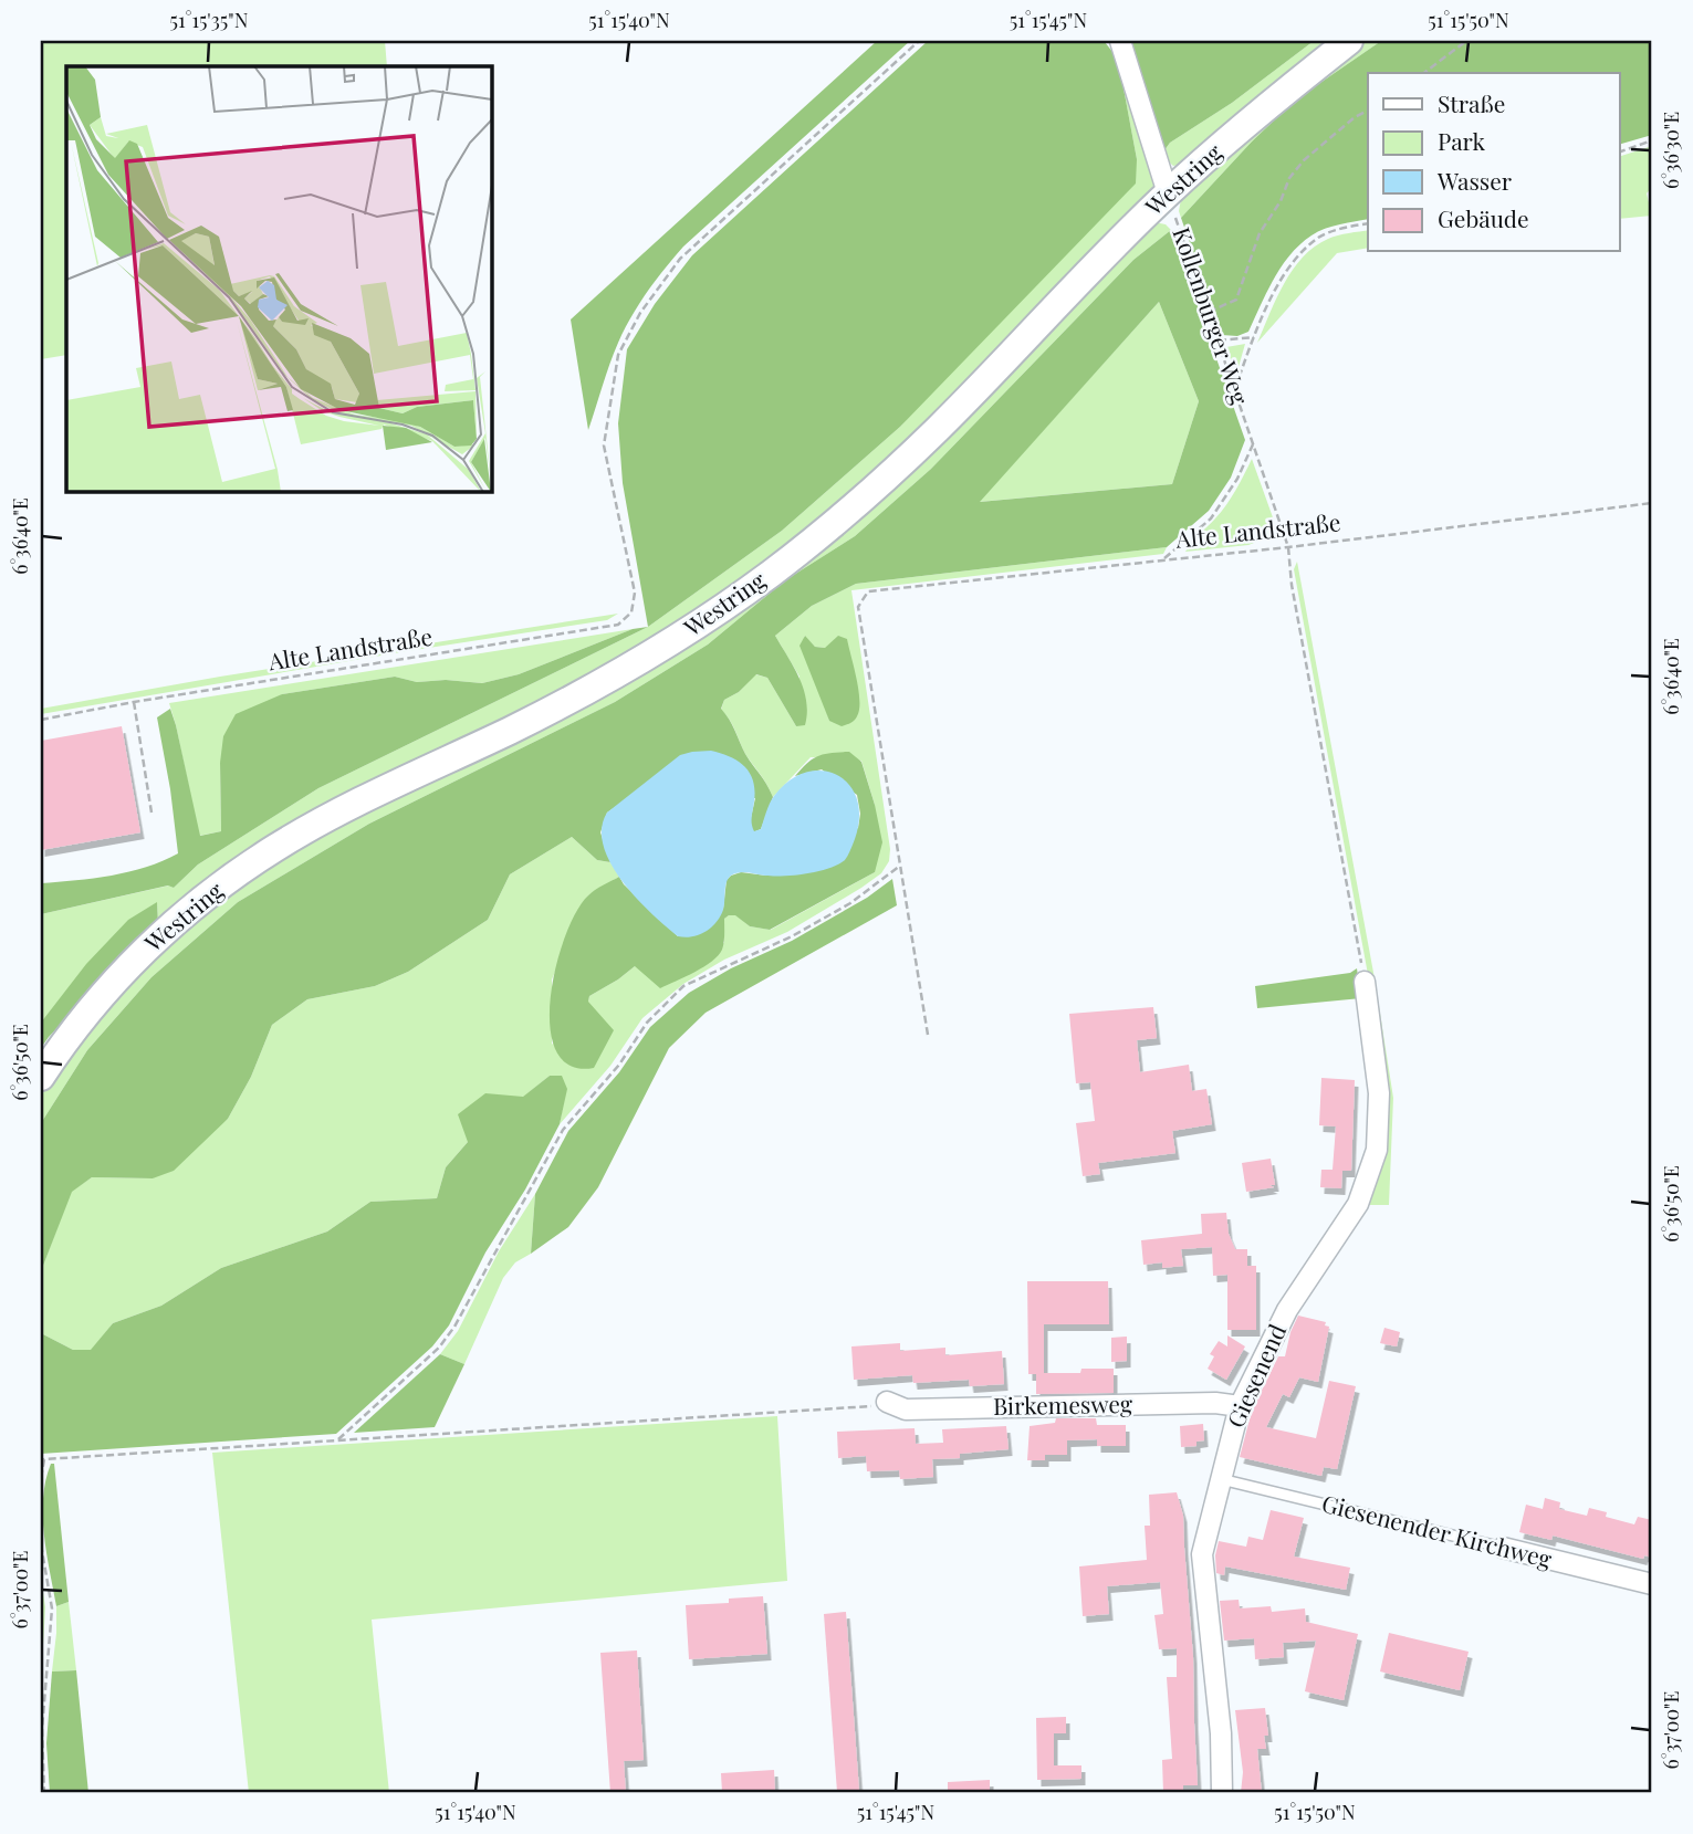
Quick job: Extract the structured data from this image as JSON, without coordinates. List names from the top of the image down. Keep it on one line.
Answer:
{"streets":{"main road":["Westring"],"street":["Giesenend","Birkemesweg","Giesenender Kirchweg"],"path":["Kollenburger Weg","Alte Landstraße"]},"crossings":[["Westring","Kollenburger Weg"],["Kollenburger Weg","Alte Landstraße"],["Kollenburger Weg","Giesenend"],["Giesenend","Birkemesweg"],["Giesenend","Giesenender Kirchweg"]],"legend":["Straße","Park","Wasser","Gebäude"],"coordinates":["51°15'35\"N","51°15'40\"N","51°15'45\"N","51°15'50\"N","6°36'30\"E","6°36'40\"E","6°36'50\"E","6°37'00\"E"]}
